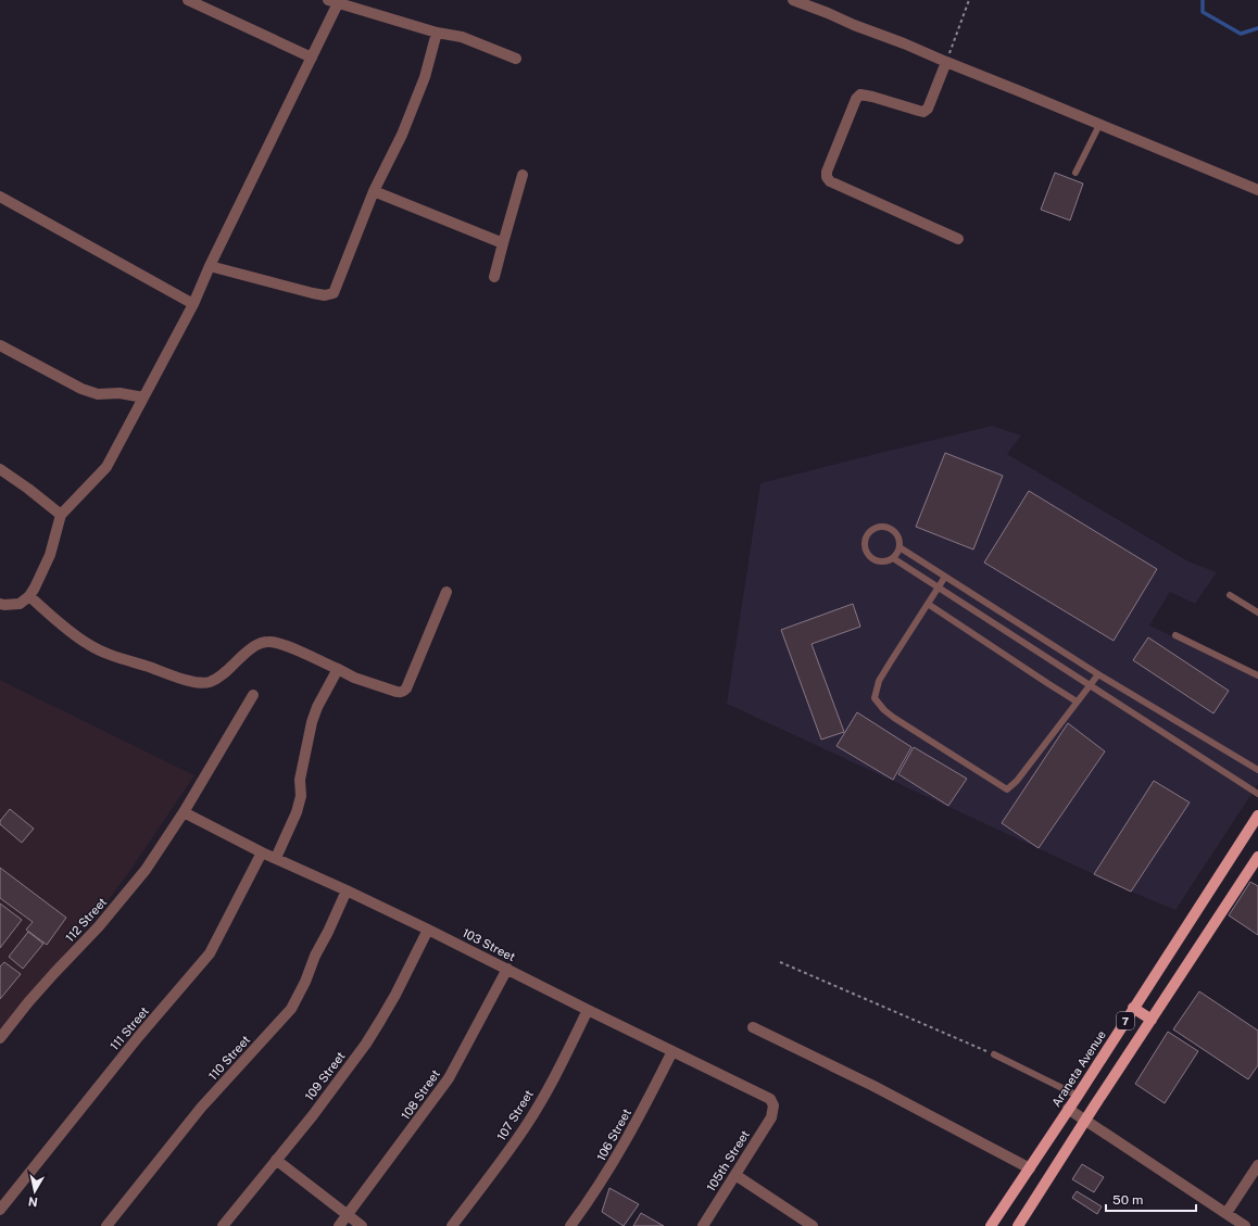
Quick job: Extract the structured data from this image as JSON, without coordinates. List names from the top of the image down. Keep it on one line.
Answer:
{"streets":{"main road":["7","Araneta Avenue"],"street":["112 Street","103 Street","111 Street","110 Street","109 Street","108 Street","107 Street","106 Street","105th Street"]},"crossings":[["112 Street","103 Street"],["103 Street","111 Street"],["103 Street","110 Street"],["103 Street","109 Street"],["103 Street","108 Street"],["103 Street","107 Street"],["103 Street","106 Street"],["103 Street","105th Street"]],"scale_bar":"50 m","north":"bottom"}
